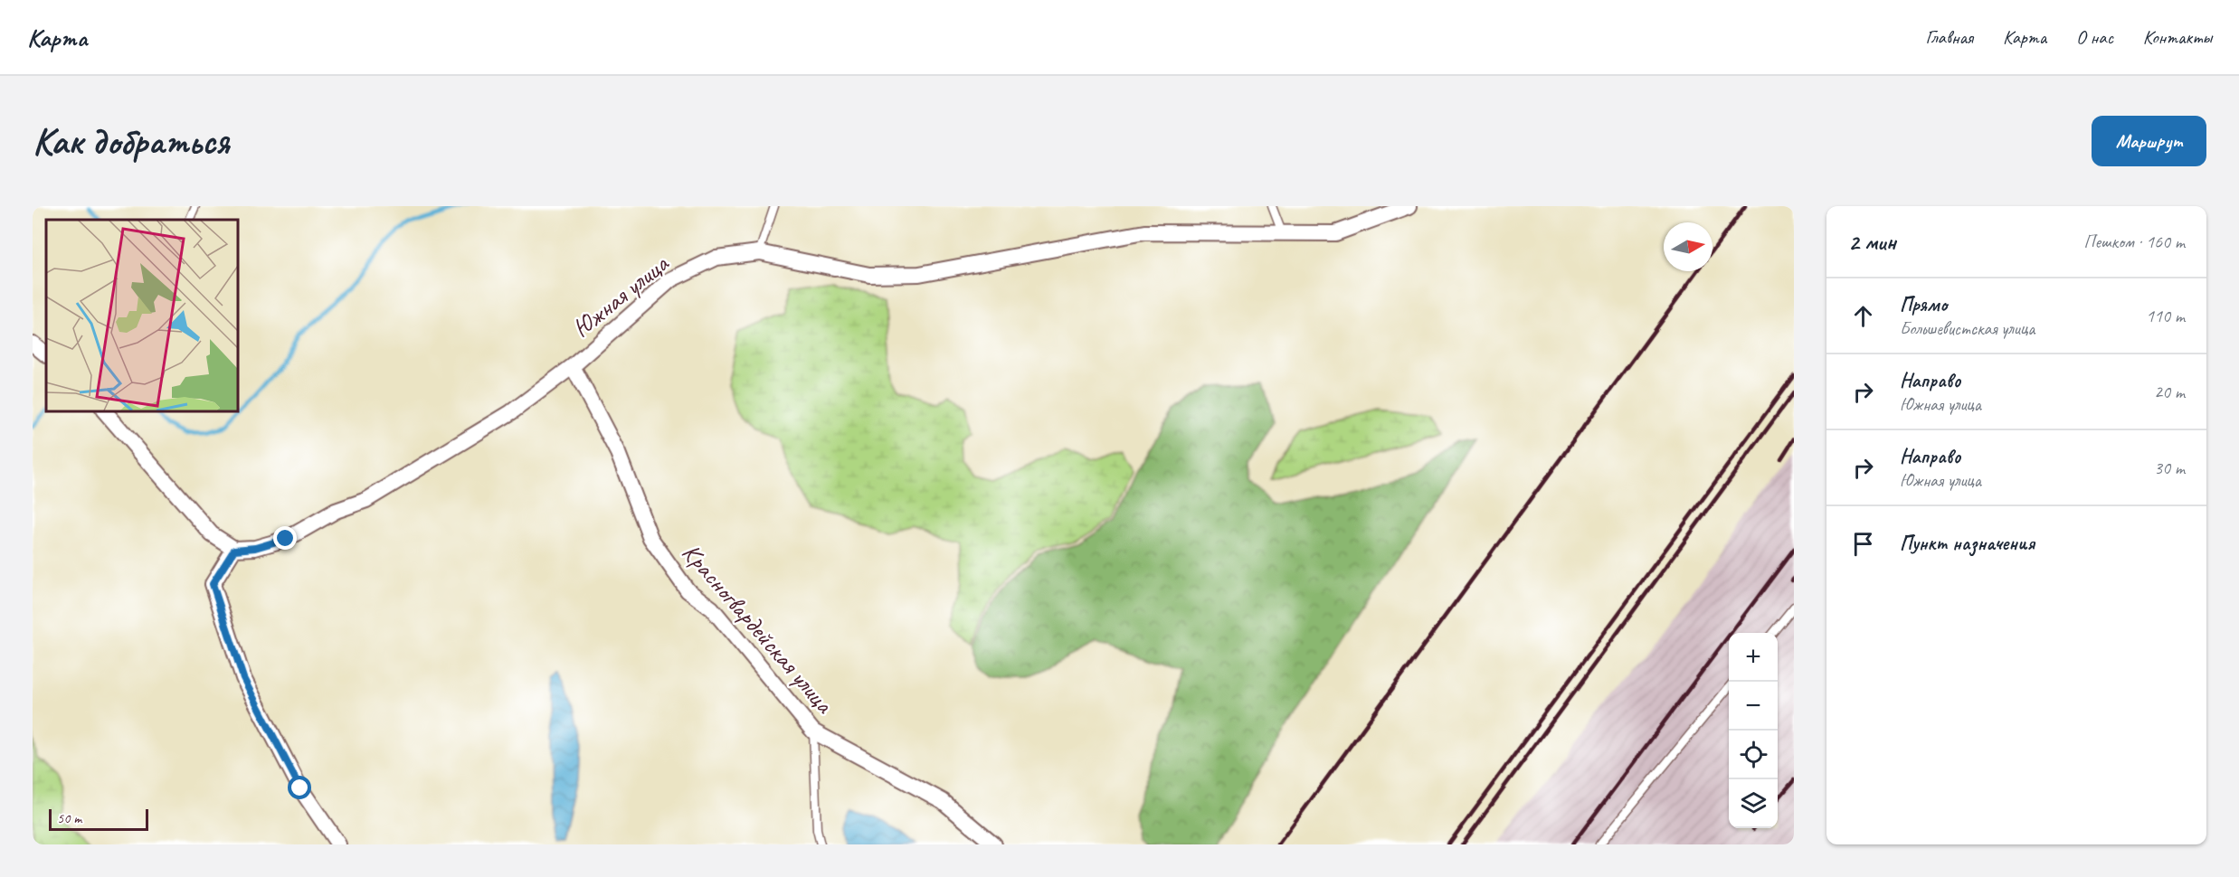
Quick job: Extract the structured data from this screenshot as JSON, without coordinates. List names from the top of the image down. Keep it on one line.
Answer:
{"streets":{"street":["Южная улица","Красногвардейская улица"]},"crossings":[["Южная улица","Красногвардейская улица"]],"scale_bar":"50 m","north":"right","page":{"header":"Карта","nav":["Главная","Карта","О нас","Контакты"],"buttons":"Маршрут","title":"Как добраться","heading":["2 мин","Пешком · 160 m"],"list":[["Прямо","Большевистская улица","110 m"],["Направо","Южная улица","20 m"],["Направо","Южная улица","30 m"],"Пункт назначения"],"map_buttons":["+","−"],"scale":"50 m"}}
